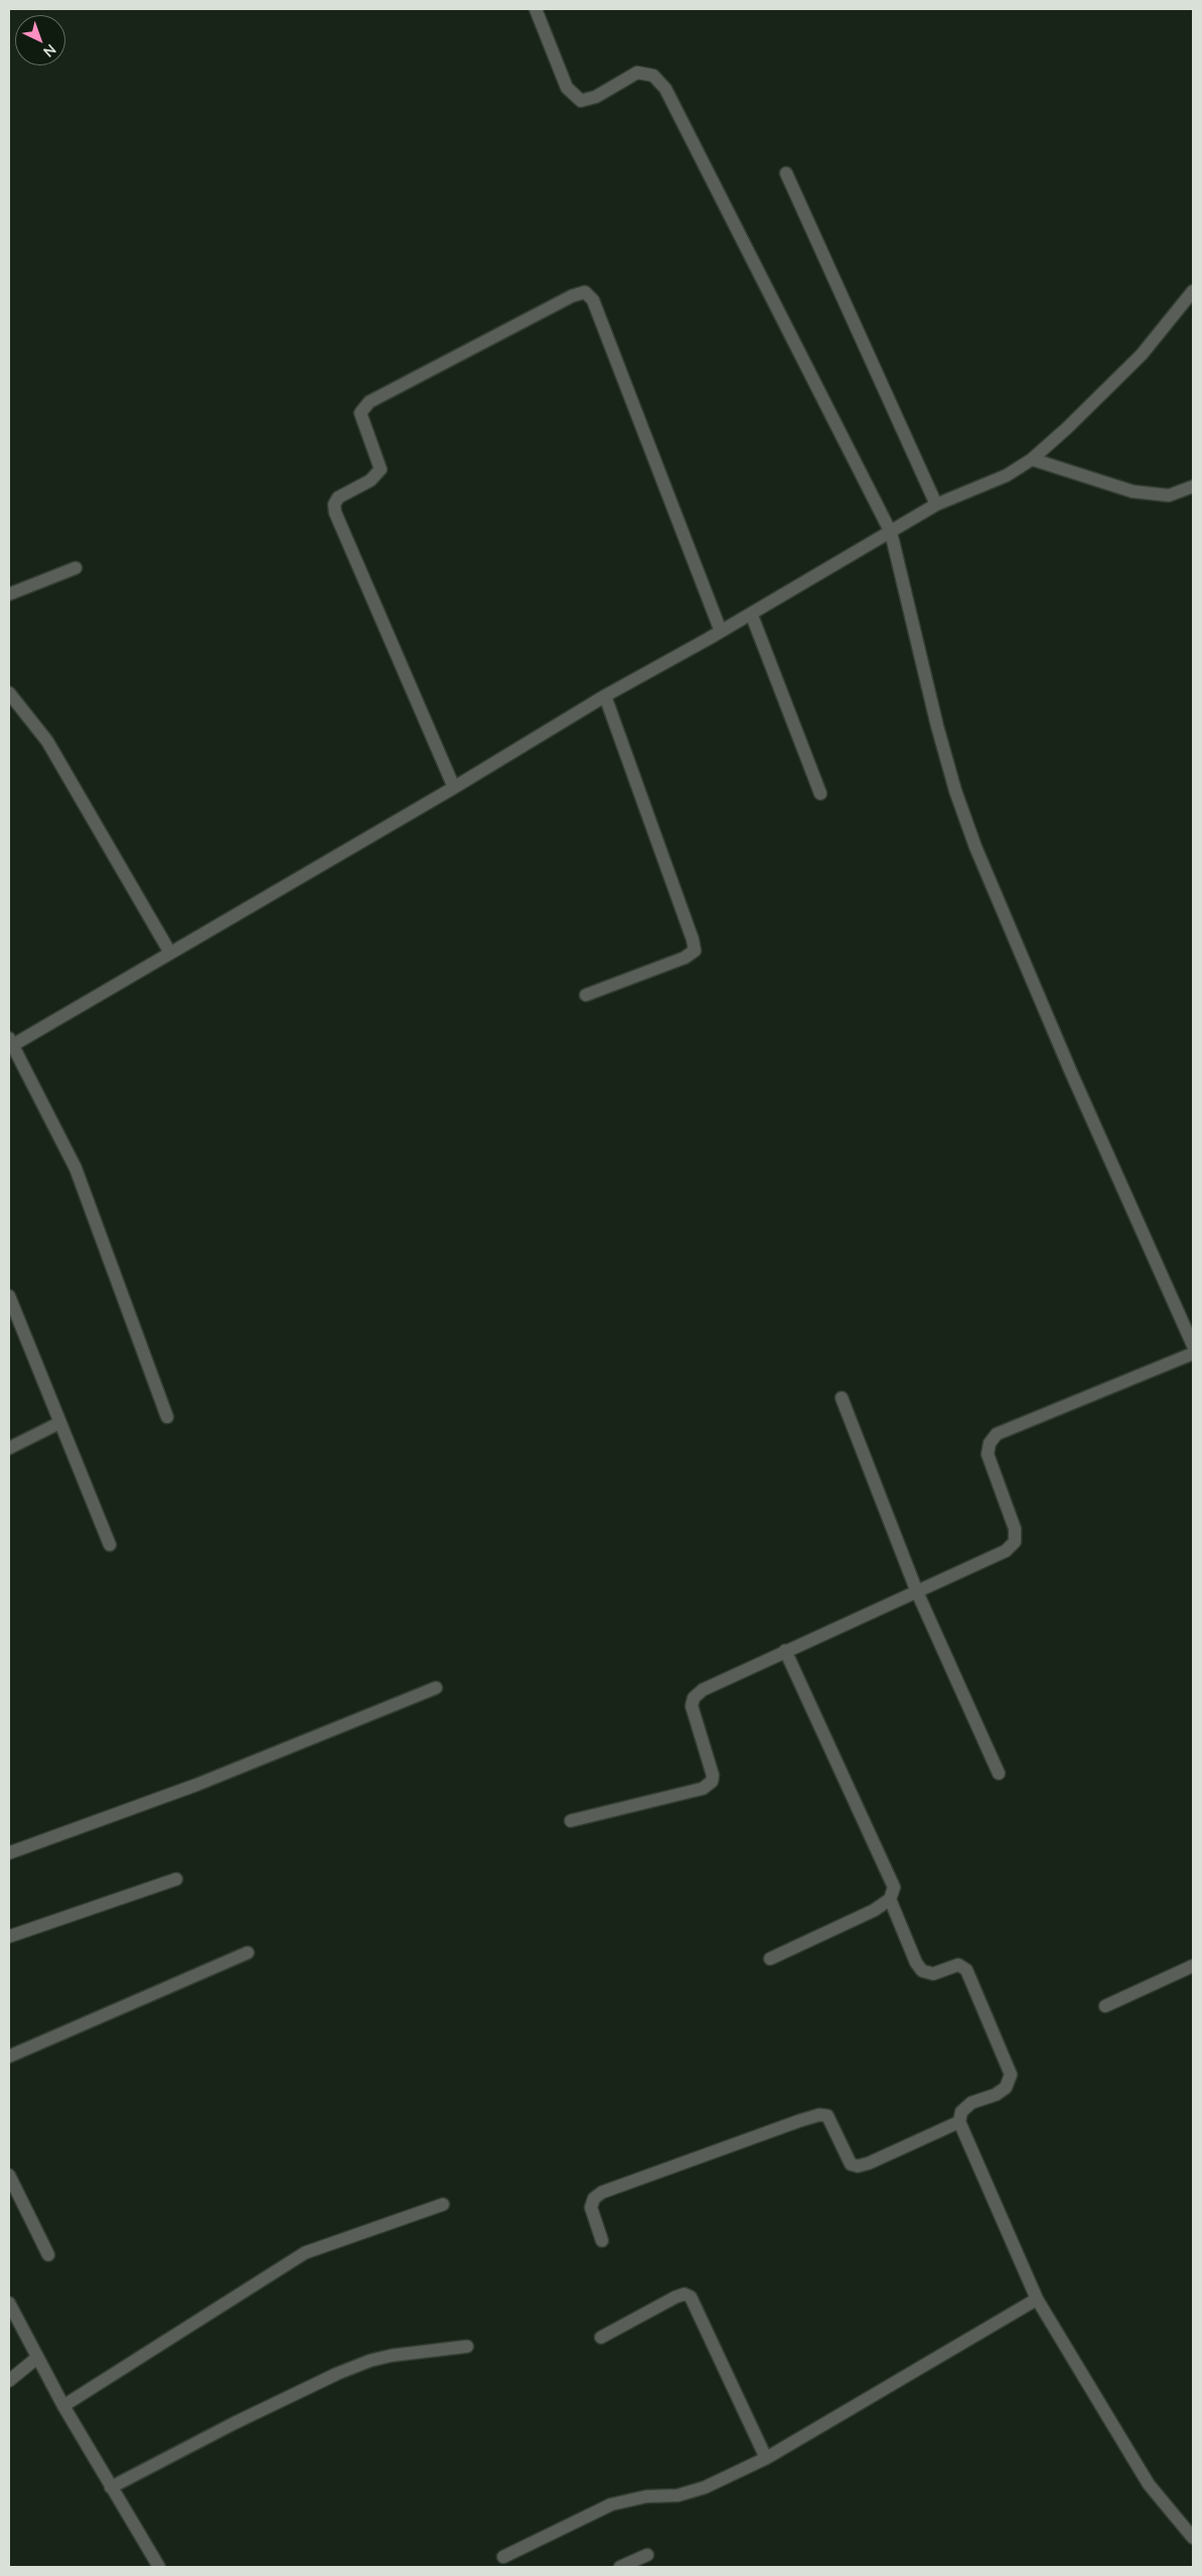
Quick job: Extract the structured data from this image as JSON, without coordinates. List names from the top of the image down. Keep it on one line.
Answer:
{"north":"bottom right"}
